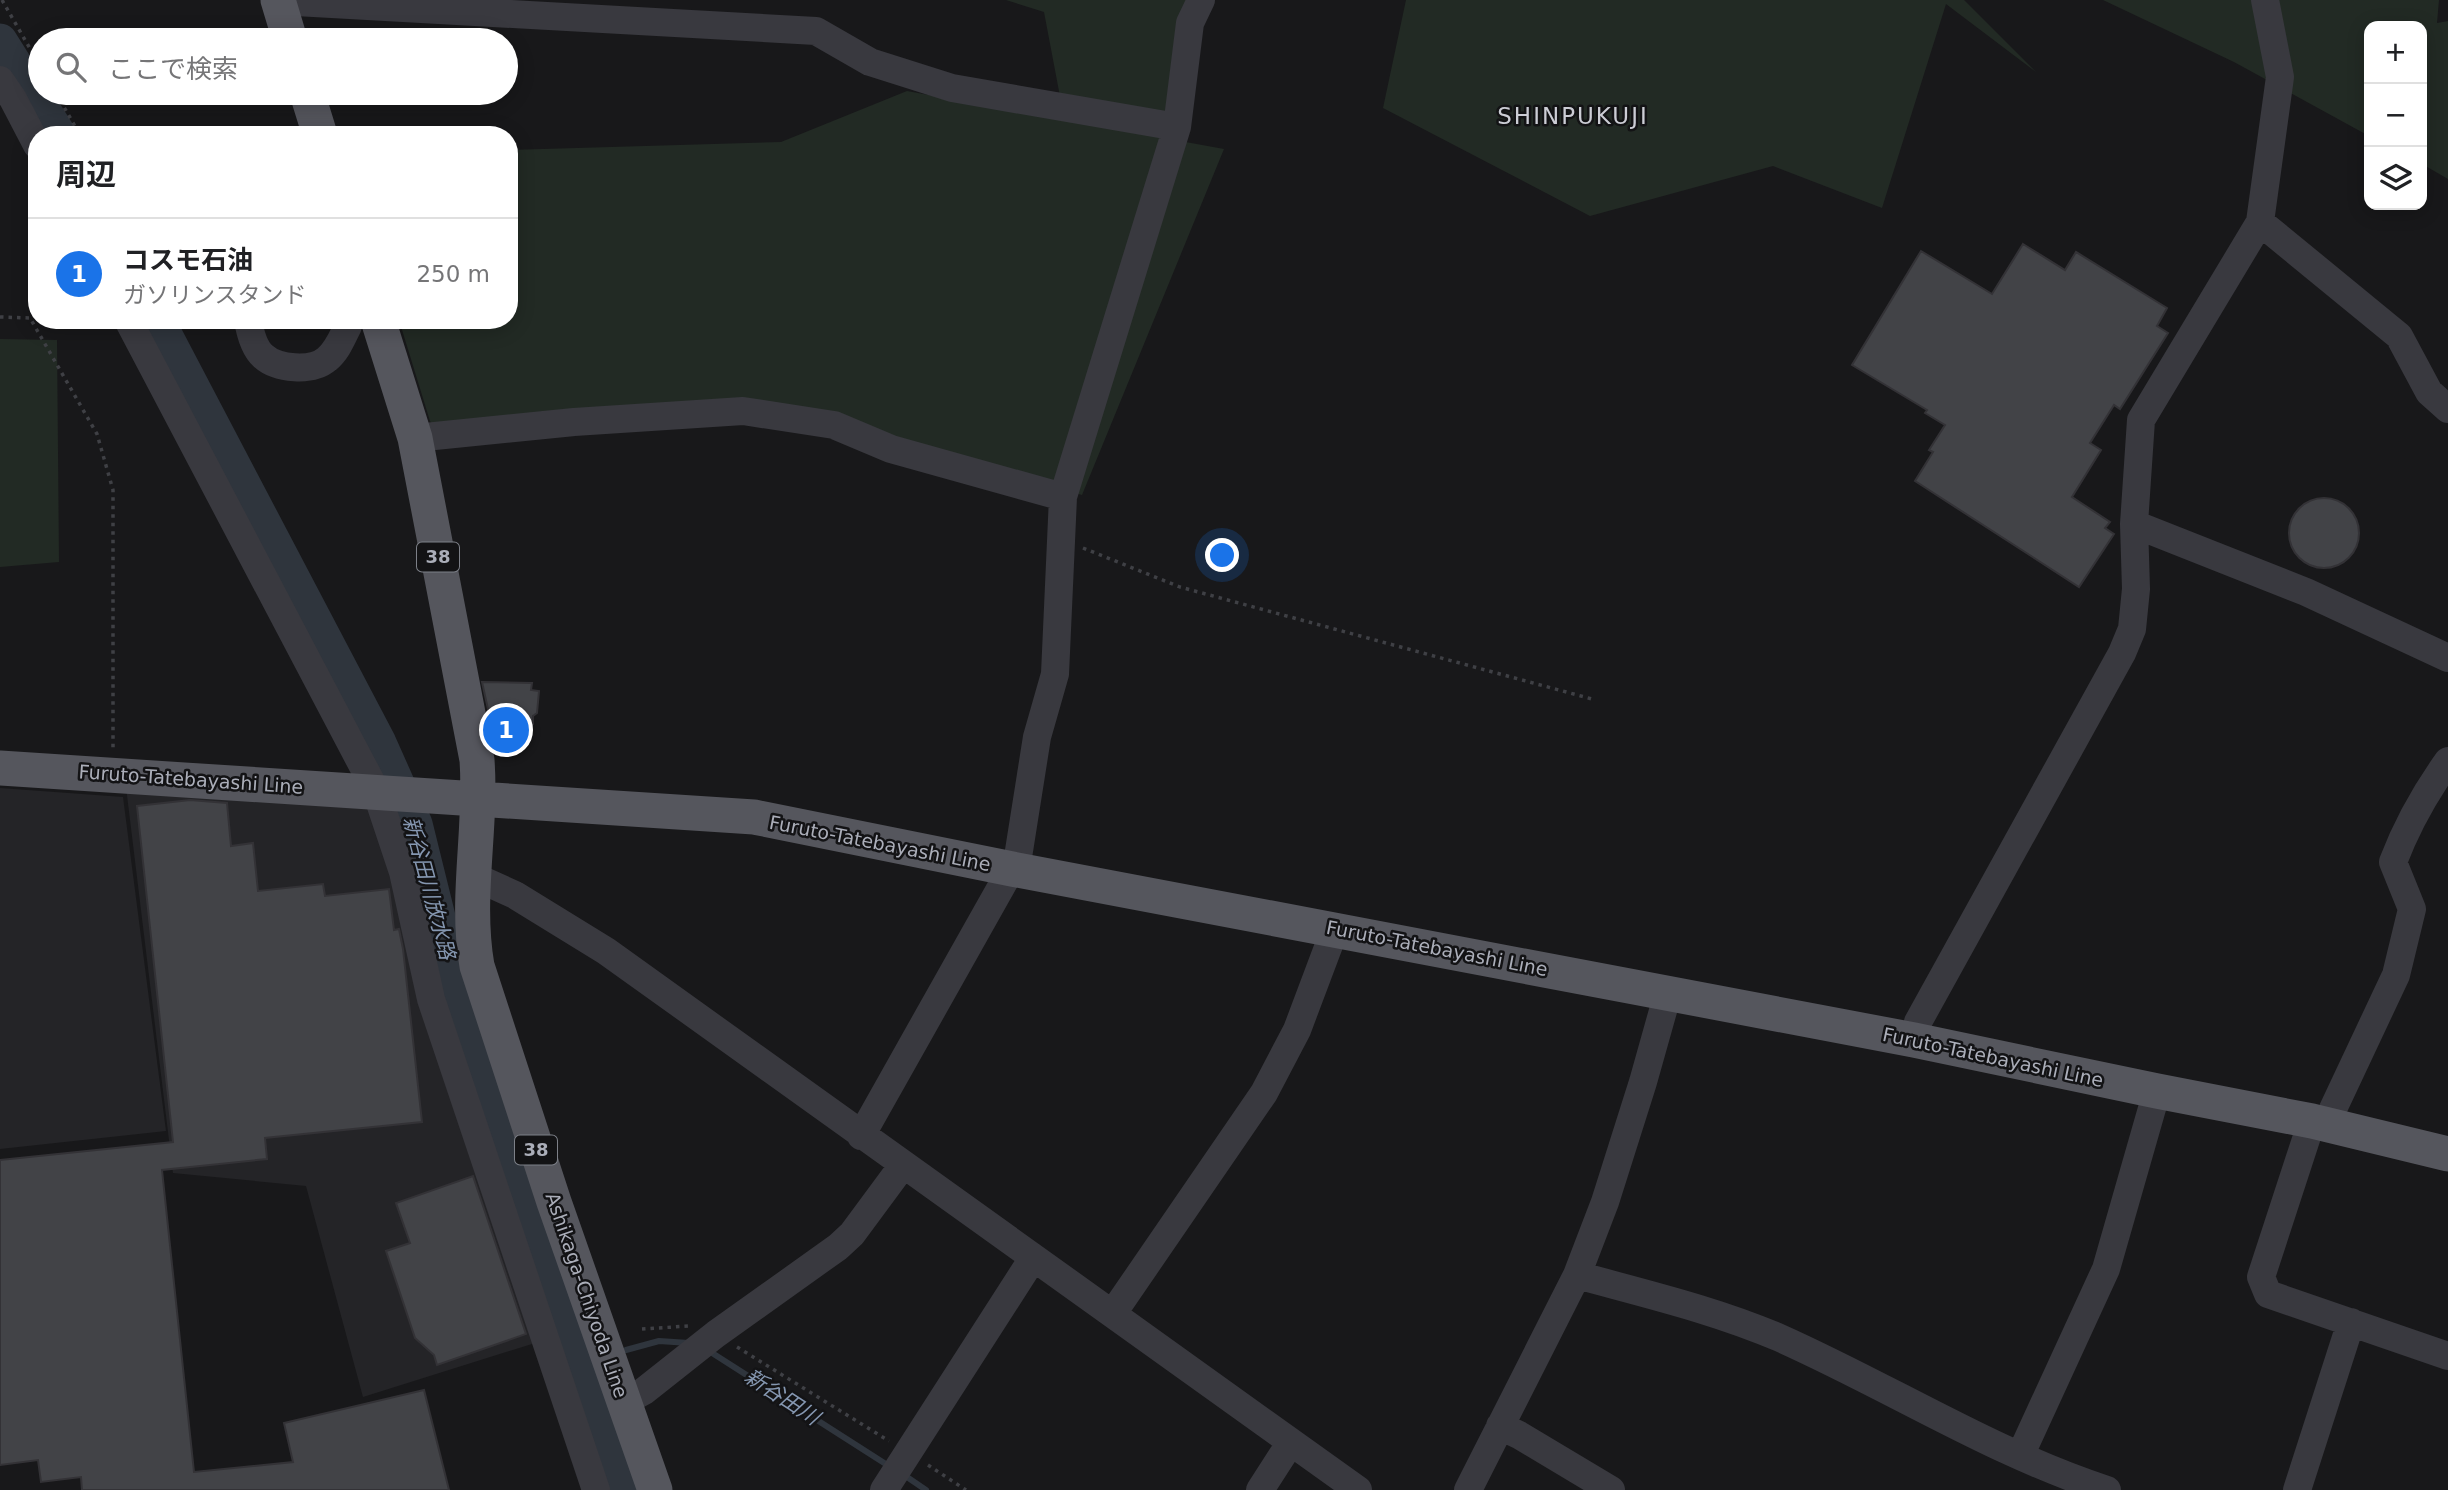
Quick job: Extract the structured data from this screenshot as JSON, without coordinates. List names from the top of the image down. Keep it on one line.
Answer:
{"streets":{"main road":["38","Furuto-Tatebayashi Line","Ashikaga-Chiyoda Line"]},"crossings":[["Furuto-Tatebayashi Line","Ashikaga-Chiyoda Line"]],"districts":["SHINPUKUJI"],"water":["新谷田川放水路","新谷田川"],"page":{"map_buttons":["+","−"],"search":"ここで検索","heading":"周辺","list":[{"mark":"1","name":"コスモ石油","note":"ガソリンスタンド","value":"250 m"}],"pins":"1"}}
